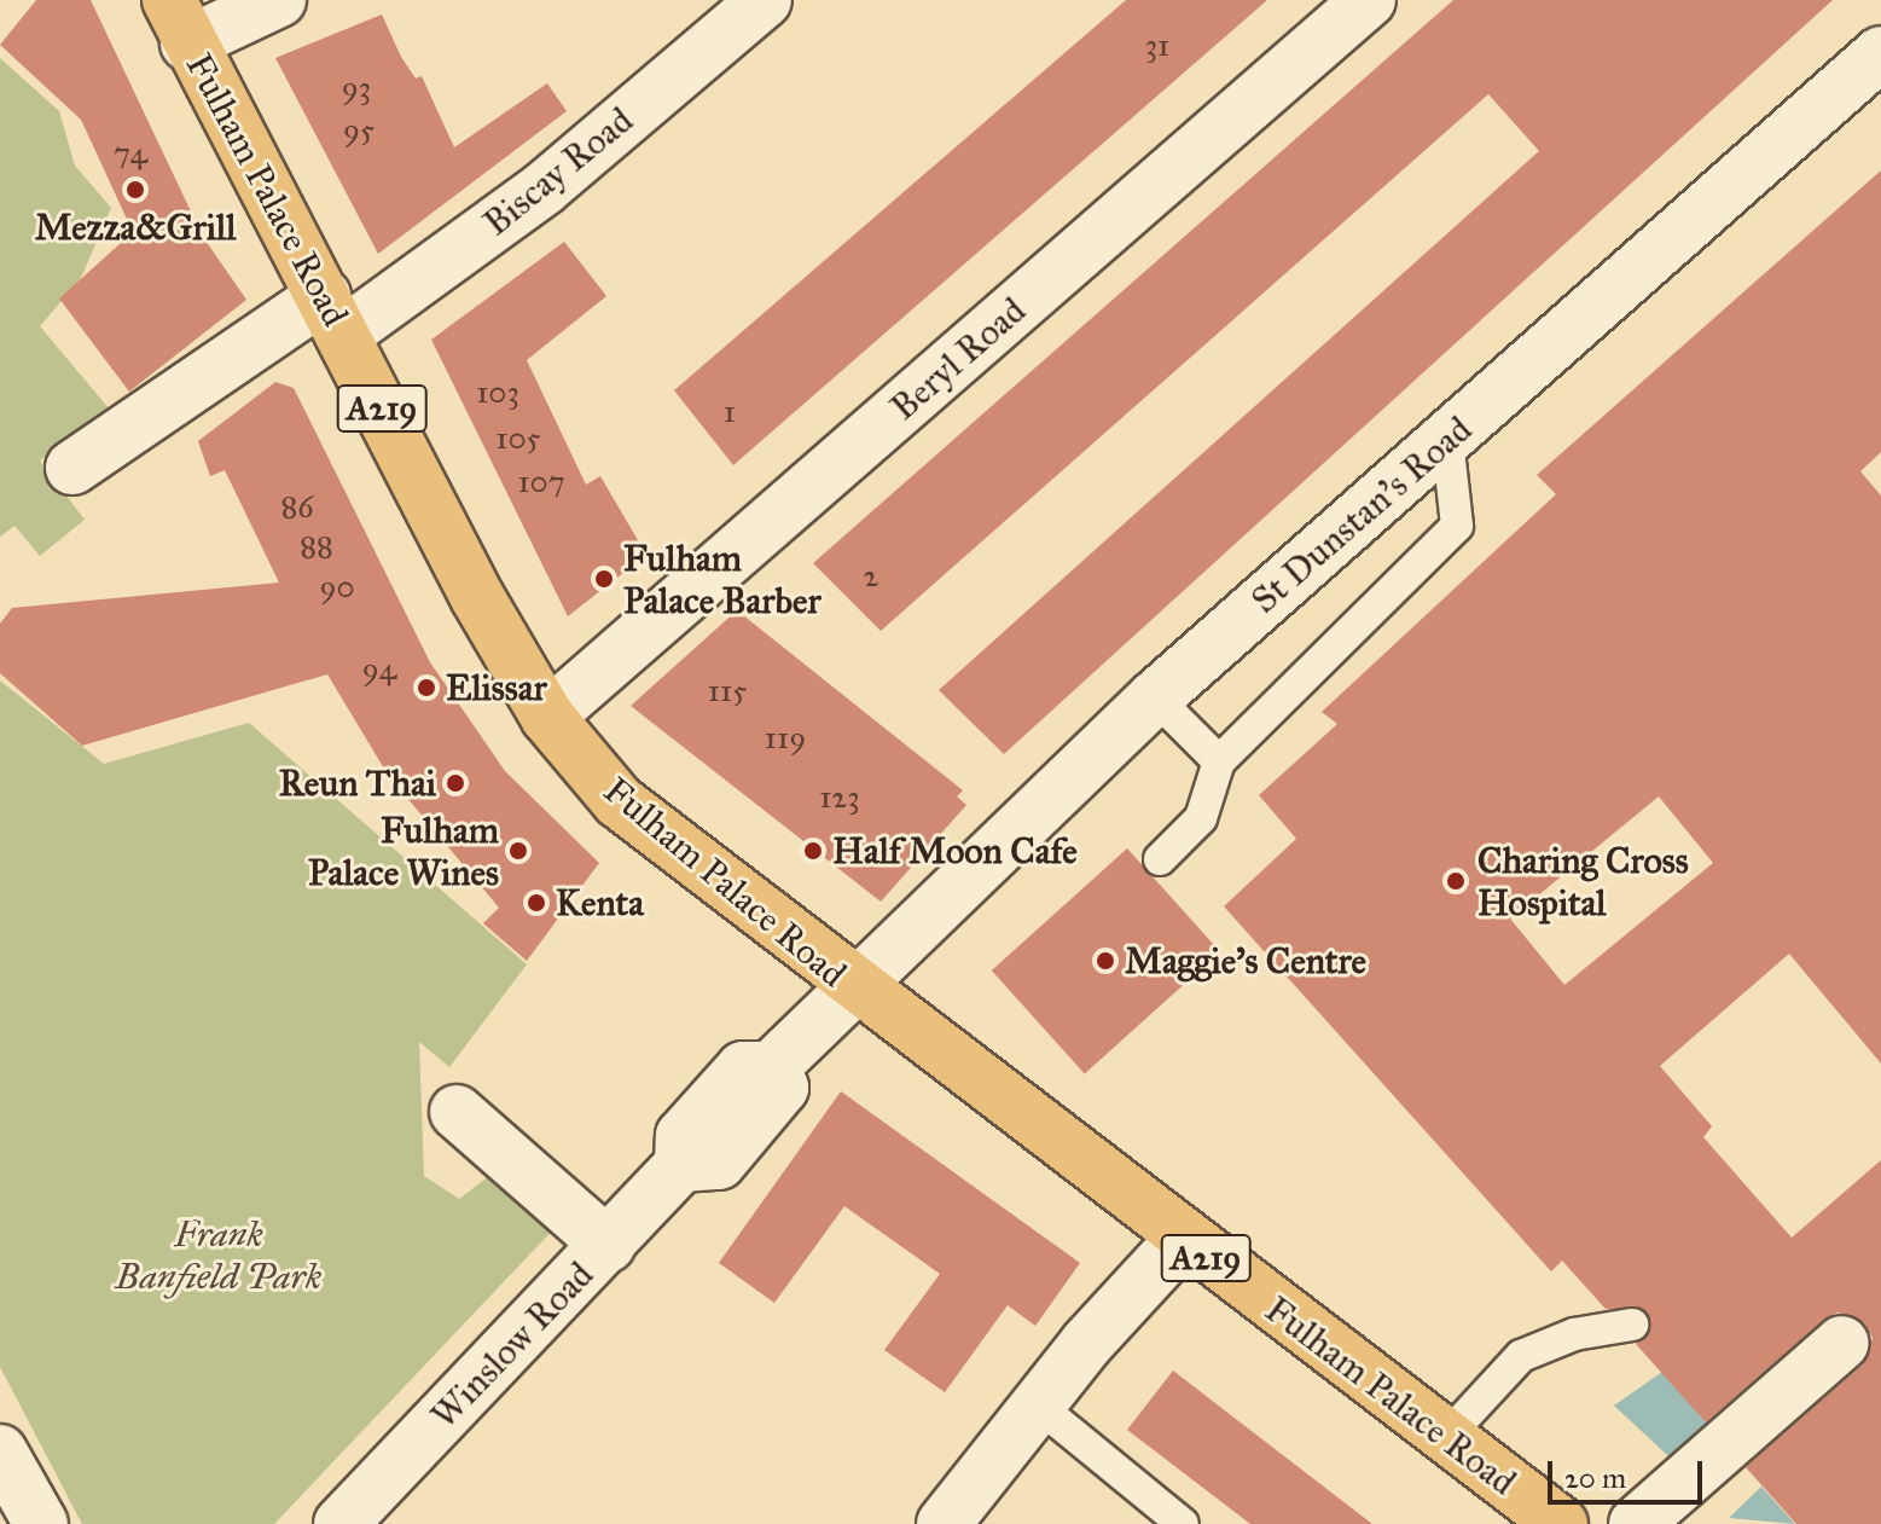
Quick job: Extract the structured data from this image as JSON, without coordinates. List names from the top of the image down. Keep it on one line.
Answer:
{"streets":{"main road":["Fulham Palace Road","A219"],"street":["Biscay Road","Beryl Road","St Dunstan's Road","Winslow Road"]},"crossings":[["Biscay Road","Fulham Palace Road"],["Fulham Palace Road","Beryl Road"],["Fulham Palace Road","St Dunstan's Road"],["Fulham Palace Road","Winslow Road"],["St Dunstan's Road","Winslow Road"]],"parks":["Frank Banfield Park"],"places":["Mezza&Grill","Fulham Palace Barber","Elissar","Reun Thai","Fulham Palace Wines","Half Moon Cafe","Charing Cross Hospital","Kenta","Maggie's Centre"],"house_numbers":["31","93","95","74","103","1","105","107","86","88","2","90","94","115","119","123"],"scale_bar":"20 m"}
